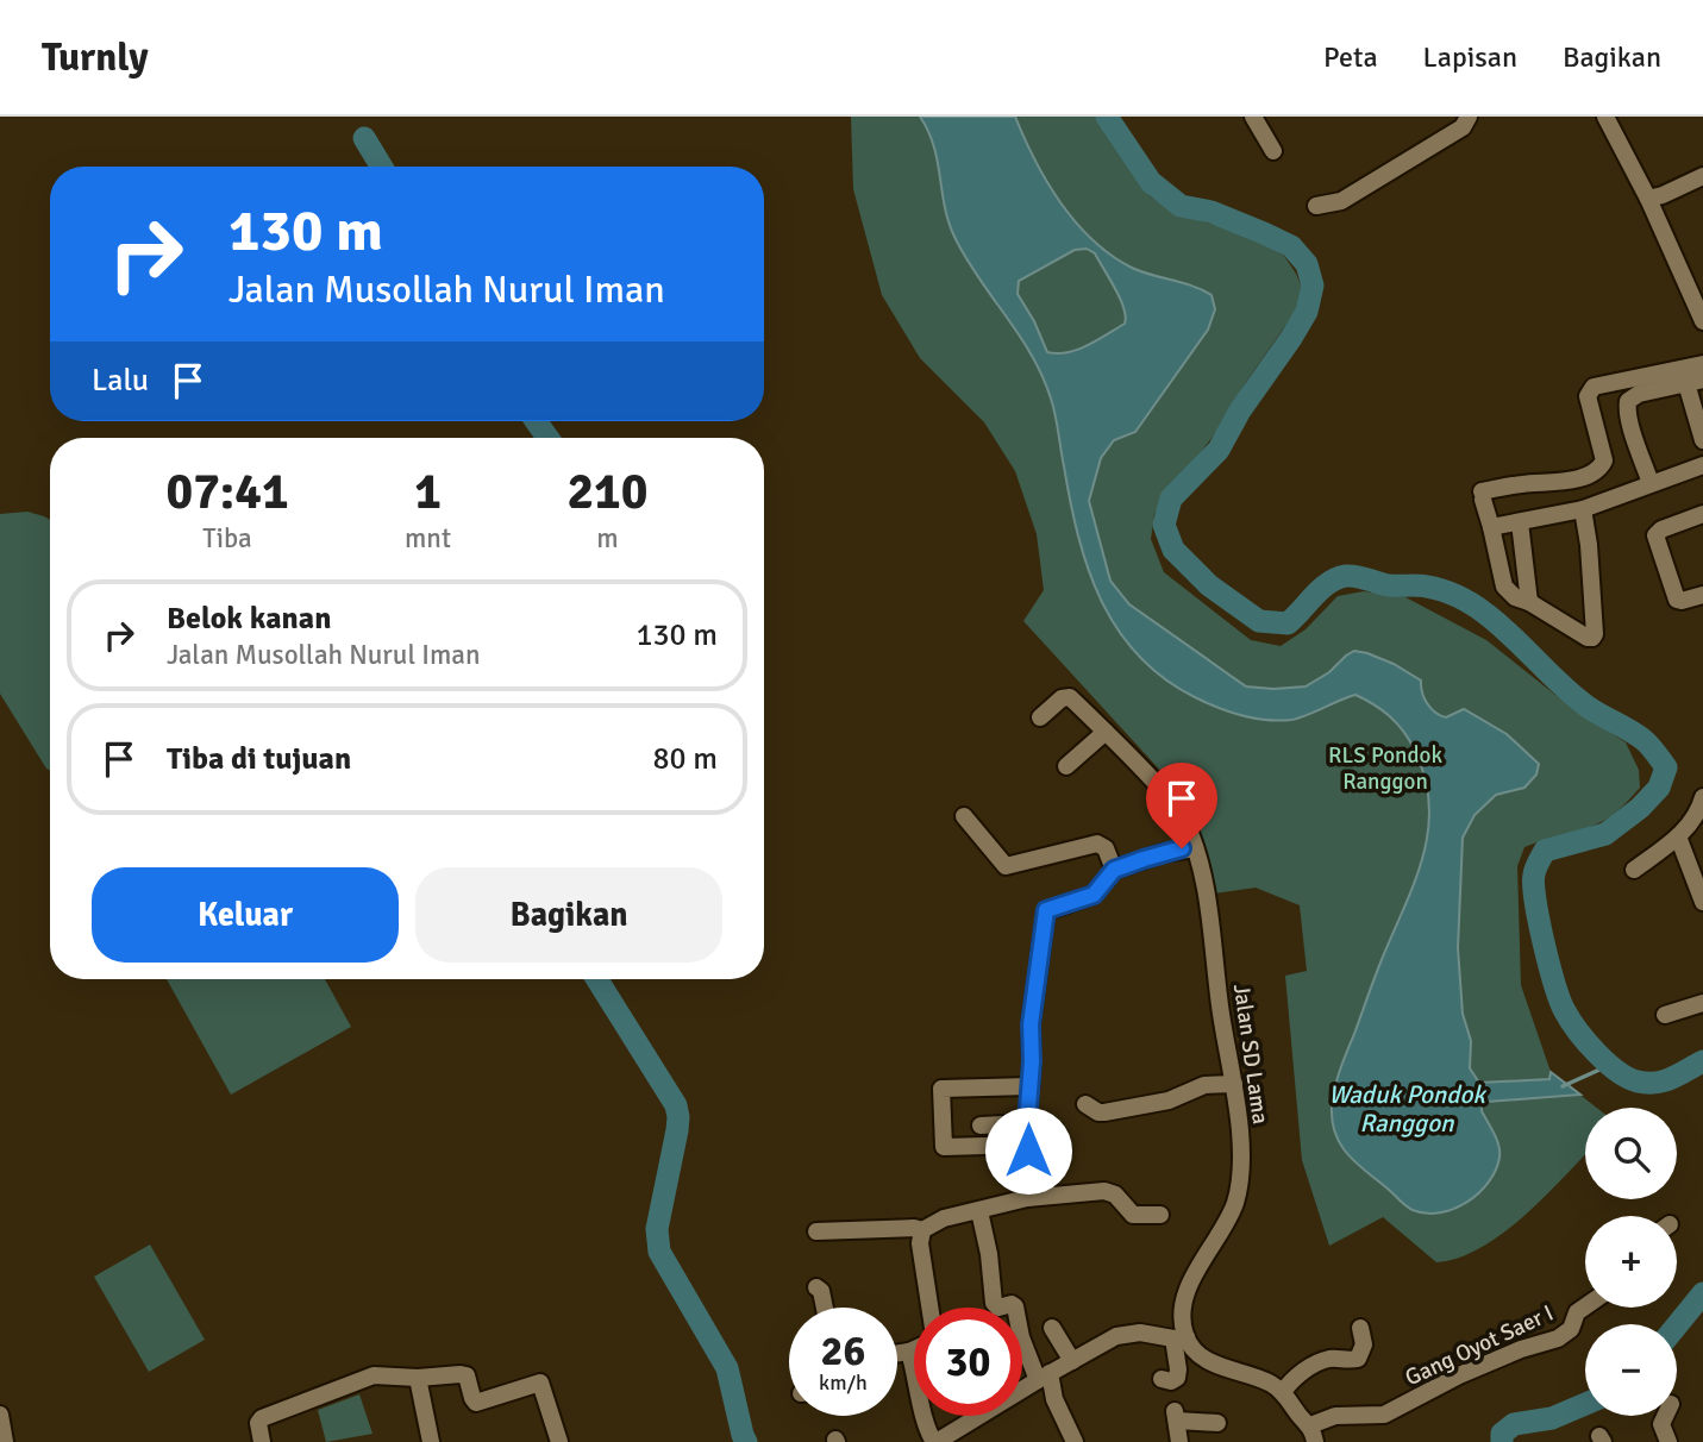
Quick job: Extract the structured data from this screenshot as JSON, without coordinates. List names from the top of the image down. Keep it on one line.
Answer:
{"streets":{"street":["Jalan SD Lama","Gang Oyot Saer I"]},"water":["Waduk Pondok Ranggon"],"parks":["RLS Pondok Ranggon"],"page":{"header":"Turnly","nav":["Peta","Lapisan","Bagikan"],"turn":["130 m","Jalan Musollah Nurul Iman"],"then":"Lalu","eta":["07:41","Tiba","1","mnt","210","m"],"list":[{"name":"Belok kanan","note":"Jalan Musollah Nurul Iman","value":"130 m"},{"name":"Tiba di tujuan","value":"80 m"}],"buttons":["Keluar","Bagikan"],"map_buttons":["+","−"],"speed":"26 km/h","limit":"30"}}
